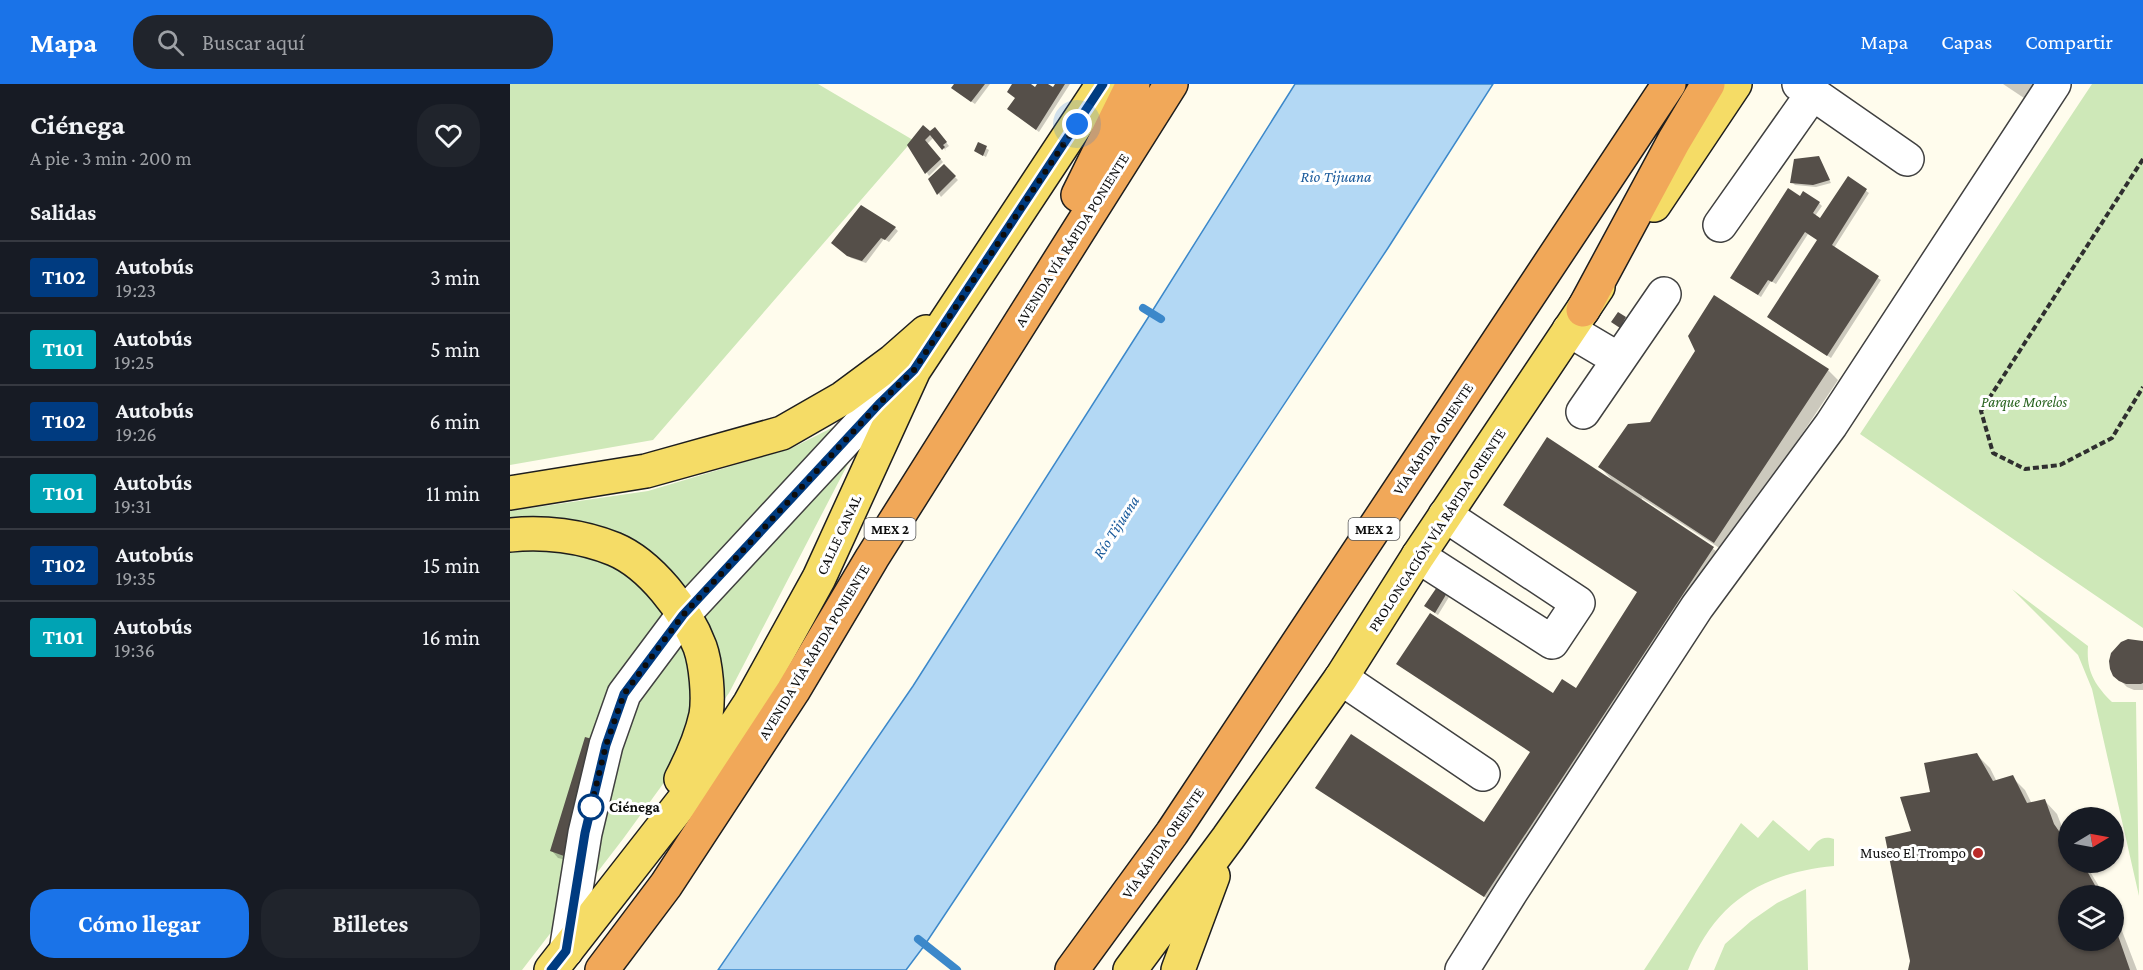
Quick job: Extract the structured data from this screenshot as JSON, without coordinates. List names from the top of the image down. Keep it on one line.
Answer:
{"streets":{"highway":["AVENIDA VÍA RÁPIDA PONIENTE","VÍA RÁPIDA ORIENTE","MEX 2"],"main road":["PROLONGACIÓN VÍA RÁPIDA ORIENTE","CALLE CANAL"]},"water":["Rio Tijuana","Río Tijuana"],"parks":["Parque Morelos"],"places":["Ciénega","Museo El Trompo"],"lines":["bus line T102"],"north":"right","page":{"header":"Mapa","search":"Buscar aquí","nav":["Mapa","Capas","Compartir"],"heading":[["Ciénega","A pie · 3 min · 200 m"],"Salidas"],"list":[{"mark":"T102","name":"Autobús","note":"19:23","value":"3 min"},{"mark":"T101","name":"Autobús","note":"19:25","value":"5 min"},{"mark":"T102","name":"Autobús","note":"19:26","value":"6 min"},{"mark":"T101","name":"Autobús","note":"19:31","value":"11 min"},{"mark":"T102","name":"Autobús","note":"19:35","value":"15 min"},{"mark":"T101","name":"Autobús","note":"19:36","value":"16 min"}],"buttons":["Cómo llegar","Billetes"]}}
